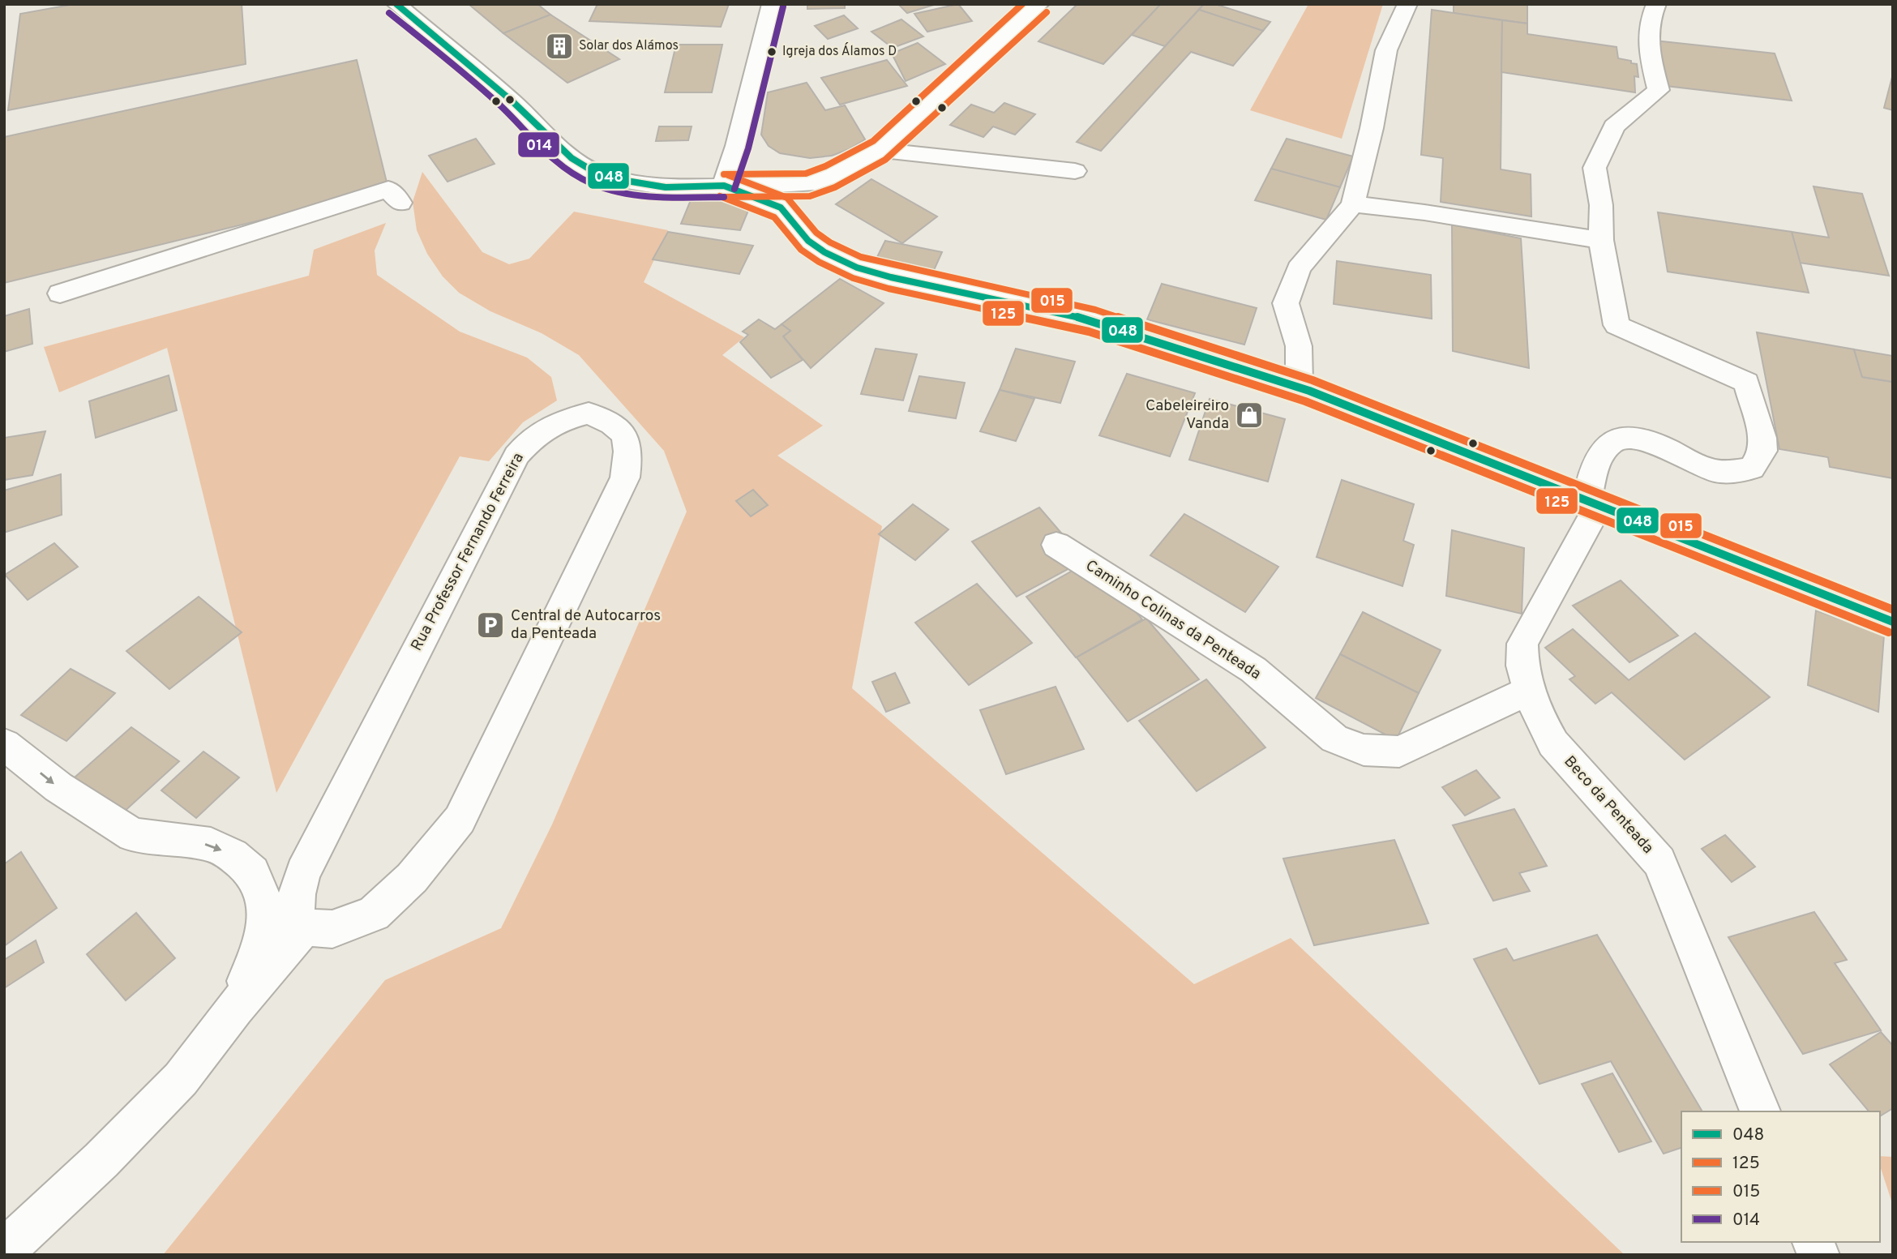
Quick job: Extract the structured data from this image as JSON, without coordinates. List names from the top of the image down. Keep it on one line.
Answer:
{"streets":{"street":["Rua Professor Fernando Ferreira","Caminho Colinas da Penteada","Beco da Penteada"]},"crossings":[["Caminho Colinas da Penteada","Beco da Penteada"]],"places":{"building":["Solar dos Alámos"],"other":["Igreja dos Álamos D"],"shop":["Cabeleireiro Vanda"],"parking":["Central de Autocarros da Penteada"]},"lines":["transit line 048","transit line 015","transit line 014","transit line 125"],"legend":["048","125","015","014"]}
